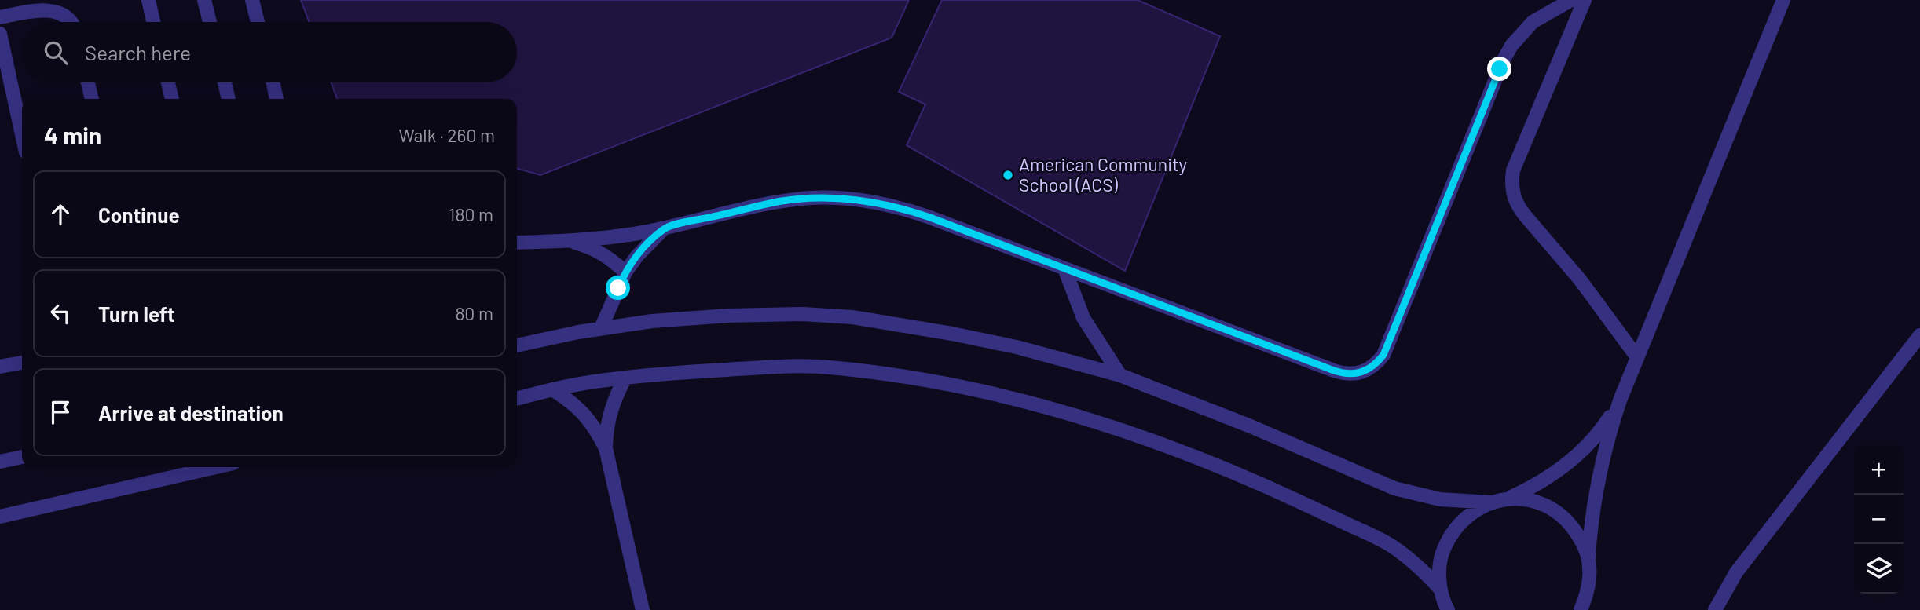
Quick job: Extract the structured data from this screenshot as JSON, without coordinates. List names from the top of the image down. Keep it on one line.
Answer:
{"places":["American Community School (ACS)"],"page":{"search":"Search here","heading":["4 min","Walk · 260 m"],"list":[["Continue","180 m"],["Turn left","80 m"],"Arrive at destination"],"map_buttons":["+","−"]}}
